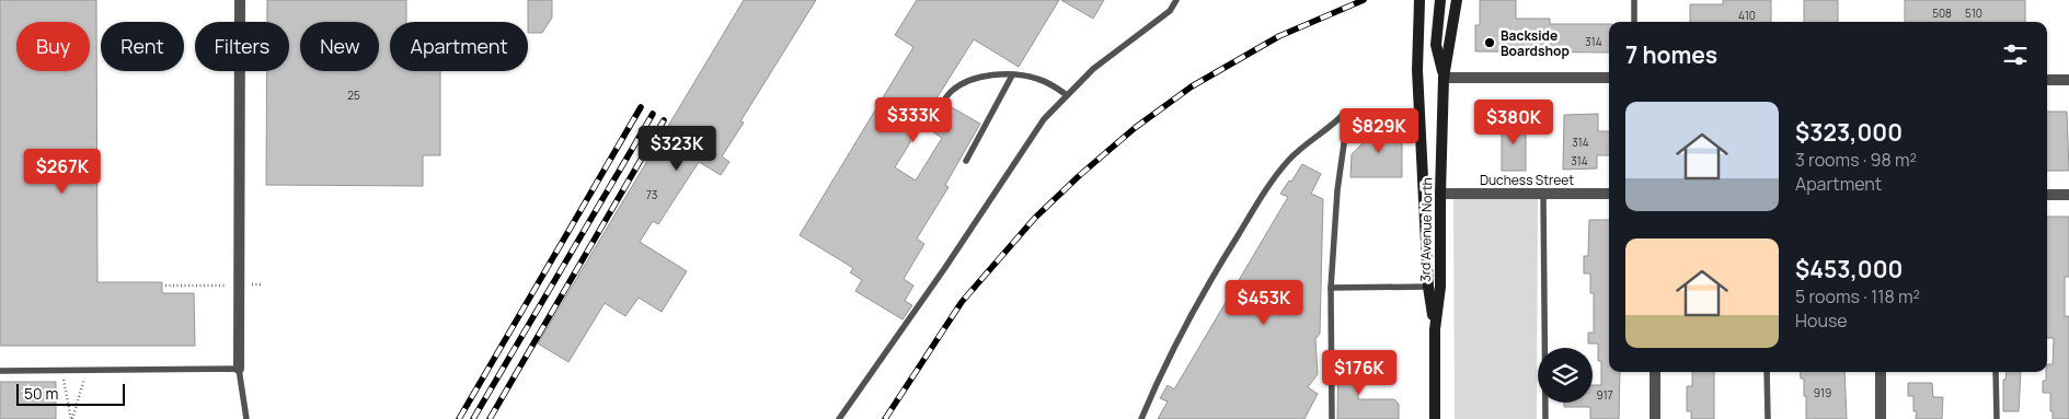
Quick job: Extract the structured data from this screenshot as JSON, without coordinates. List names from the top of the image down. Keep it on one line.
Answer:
{"streets":{"main road":["3rd Avenue North"],"street":["Duchess Street"]},"crossings":[["Duchess Street","3rd Avenue North"]],"places":["Backside Boardshop"],"house_numbers":["508","510","410","314","25","314","314","73","919","917"],"scale_bar":"50 m","page":{"chip":["Buy","Rent","Filters","New","Apartment"],"heading":"7 homes","list":[{"name":"$323,000","note":"3 rooms · 98 m² · Apartment"},{"name":"$453,000","note":"5 rooms · 118 m² · House"}],"price":["$333K","$380K","$829K","$323K","$267K","$453K","$176K"],"scale":"50 m"}}
